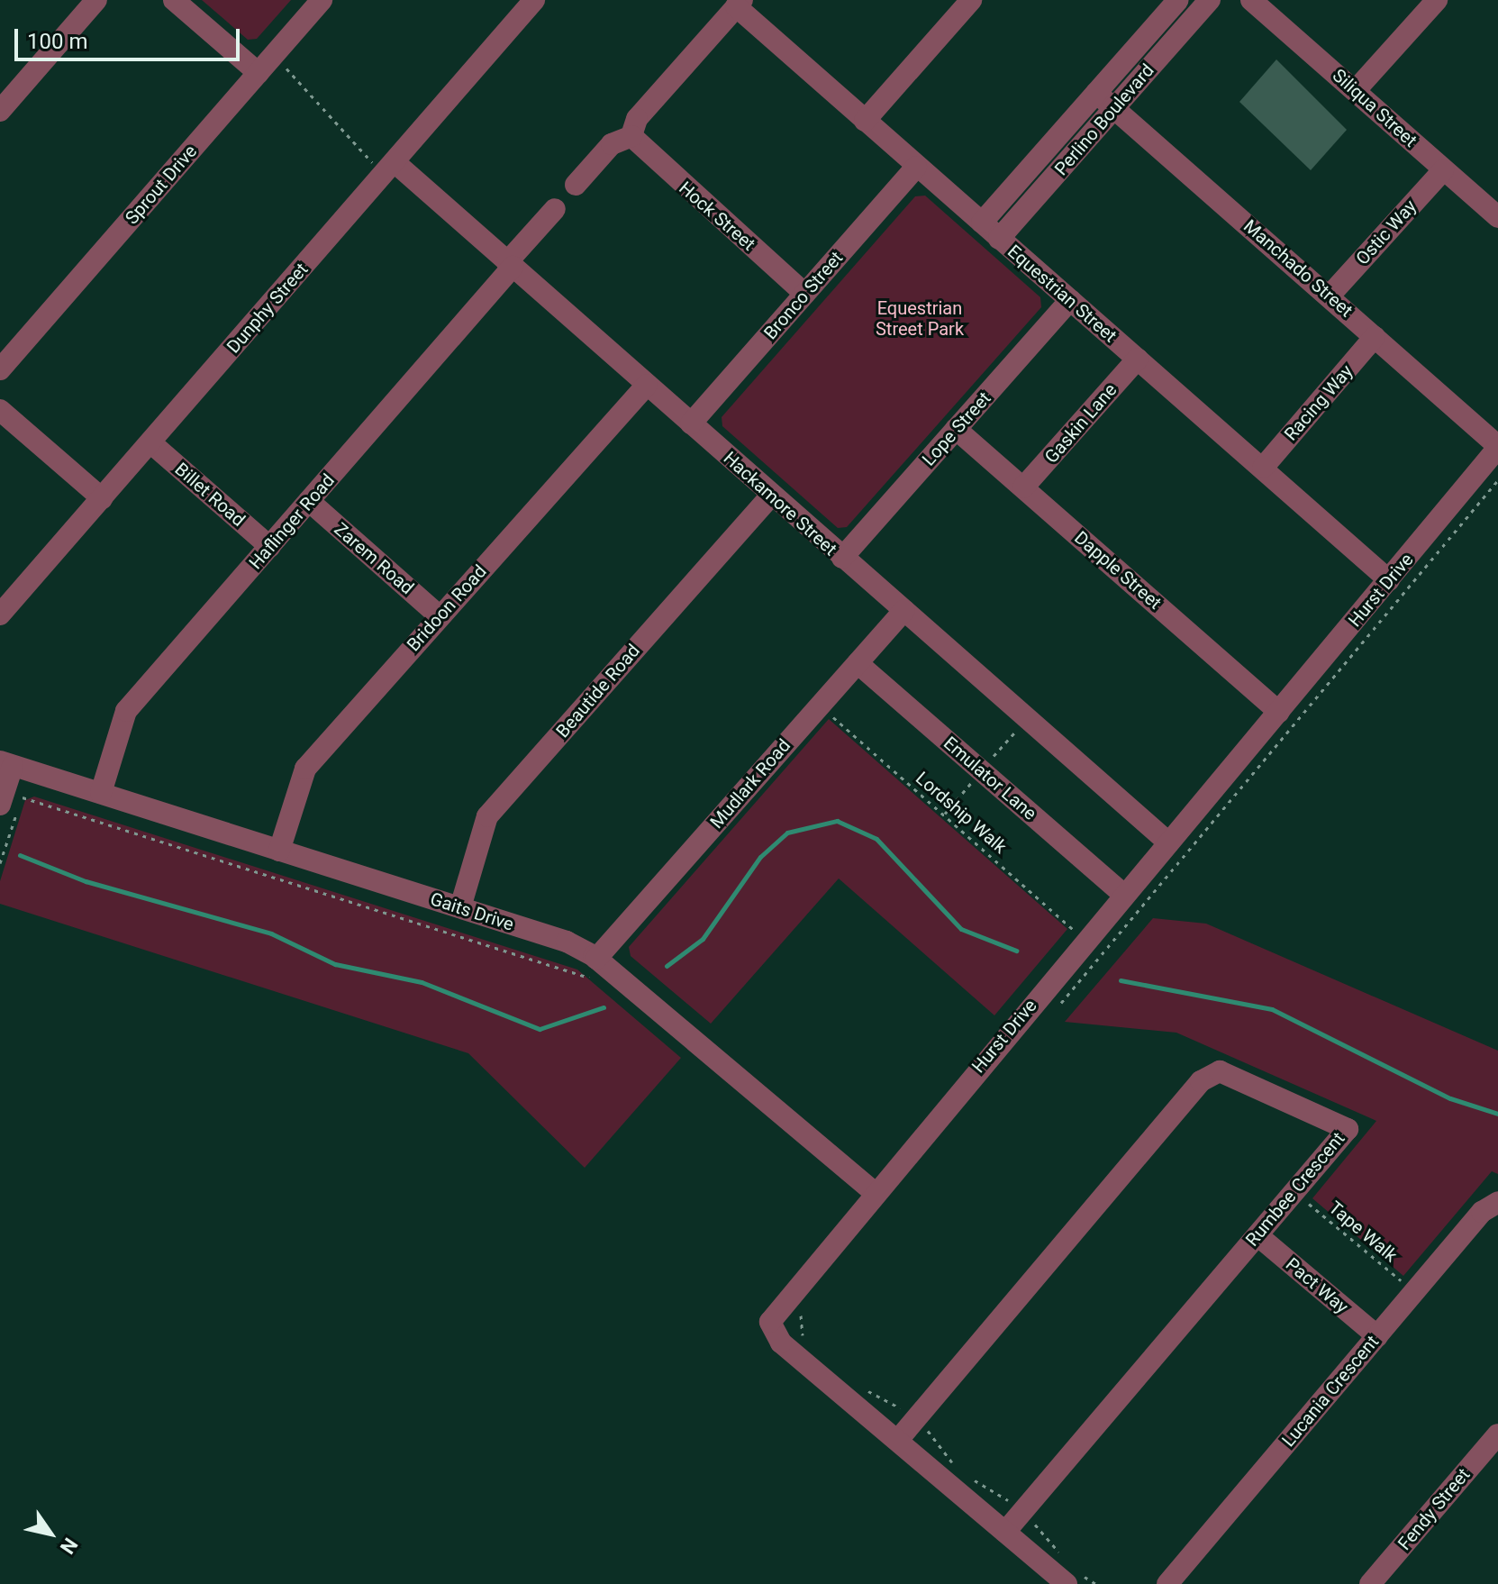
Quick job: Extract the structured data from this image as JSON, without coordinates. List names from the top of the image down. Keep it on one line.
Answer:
{"streets":{"street":["Siliqua Street","Perlino Boulevard","Sprout Drive","Hock Street","Ostic Way","Manchado Street","Equestrian Street","Bronco Street","Dunphy Street","Racing Way","Gaskin Lane","Lope Street","Billet Road","Hackamore Street","Haflinger Road","Zarem Road","Dapple Street","Hurst Drive","Bridoon Road","Beautide Road","Emulator Lane","Mudlark Road","Gaits Drive","Rumbee Crescent","Pact Way","Lucania Crescent","Fendy Street"],"path":["Lordship Walk","Tape Walk"]},"crossings":[["Siliqua Street","Ostic Way"],["Perlino Boulevard","Manchado Street"],["Perlino Boulevard","Equestrian Street"],["Hock Street","Bronco Street"],["Ostic Way","Manchado Street"],["Manchado Street","Racing Way"],["Manchado Street","Hurst Drive"],["Equestrian Street","Bronco Street"],["Equestrian Street","Racing Way"],["Equestrian Street","Gaskin Lane"],["Equestrian Street","Lope Street"],["Equestrian Street","Hurst Drive"],["Bronco Street","Hackamore Street"],["Dunphy Street","Billet Road"],["Dunphy Street","Hackamore Street"],["Gaskin Lane","Dapple Street"],["Lope Street","Hackamore Street"],["Lope Street","Dapple Street"],["Billet Road","Haflinger Road"],["Hackamore Street","Haflinger Road"],["Hackamore Street","Hurst Drive"],["Hackamore Street","Bridoon Road"],["Hackamore Street","Beautide Road"],["Hackamore Street","Mudlark Road"],["Haflinger Road","Zarem Road"],["Haflinger Road","Gaits Drive"],["Zarem Road","Bridoon Road"],["Dapple Street","Hurst Drive"],["Hurst Drive","Emulator Lane"],["Hurst Drive","Lordship Walk"],["Hurst Drive","Gaits Drive"],["Hurst Drive","Rumbee Crescent"],["Bridoon Road","Gaits Drive"],["Beautide Road","Gaits Drive"],["Emulator Lane","Mudlark Road"],["Mudlark Road","Lordship Walk"],["Mudlark Road","Gaits Drive"],["Rumbee Crescent","Tape Walk"],["Rumbee Crescent","Pact Way"],["Tape Walk","Lucania Crescent"],["Pact Way","Lucania Crescent"]],"parks":["Equestrian Street Park"],"scale_bar":"100 m","north":"bottom right"}
